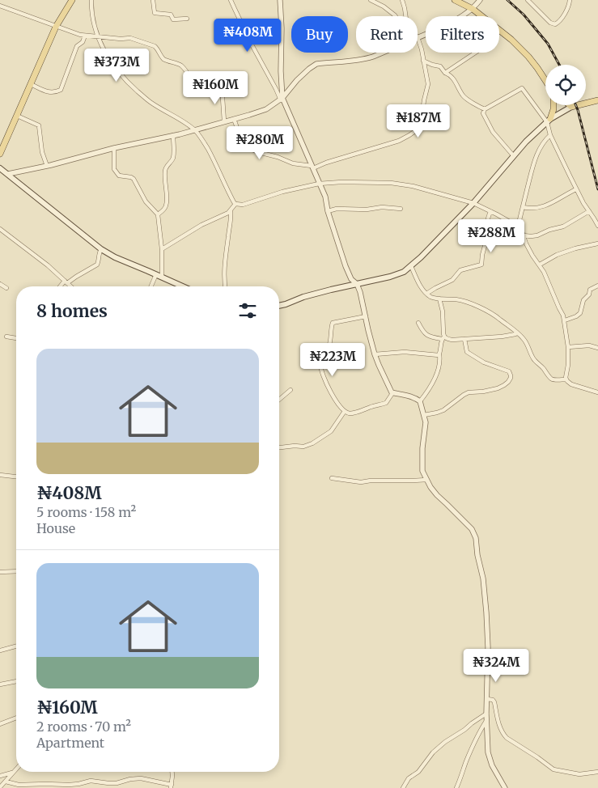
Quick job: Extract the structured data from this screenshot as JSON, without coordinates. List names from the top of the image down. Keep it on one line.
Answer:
{"page":{"chip":["Buy","Rent","Filters"],"price":["₦408M","₦373M","₦160M","₦187M","₦280M","₦288M","₦223M","₦324M"],"heading":"8 homes","list":[{"name":"₦408M","note":"5 rooms · 158 m² · House"},{"name":"₦160M","note":"2 rooms · 70 m² · Apartment"}]}}
